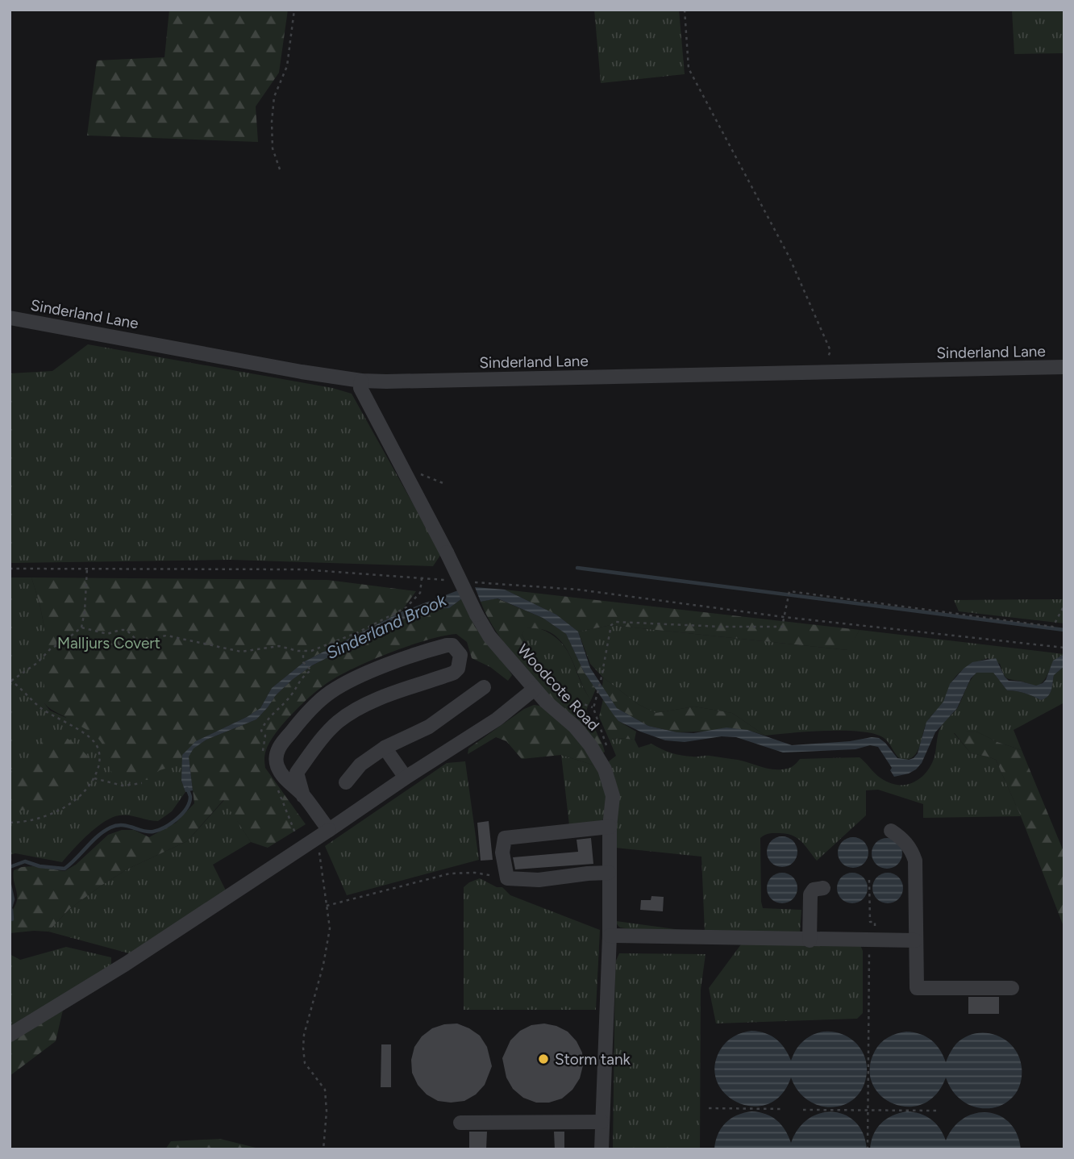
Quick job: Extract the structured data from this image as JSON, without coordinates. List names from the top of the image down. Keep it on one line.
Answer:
{"streets":{"street":["Sinderland Lane","Woodcote Road"]},"crossings":[["Sinderland Lane","Woodcote Road"]],"water":["Sinderland Brook"],"parks":["Malljurs Covert"],"places":["Storm tank"]}
